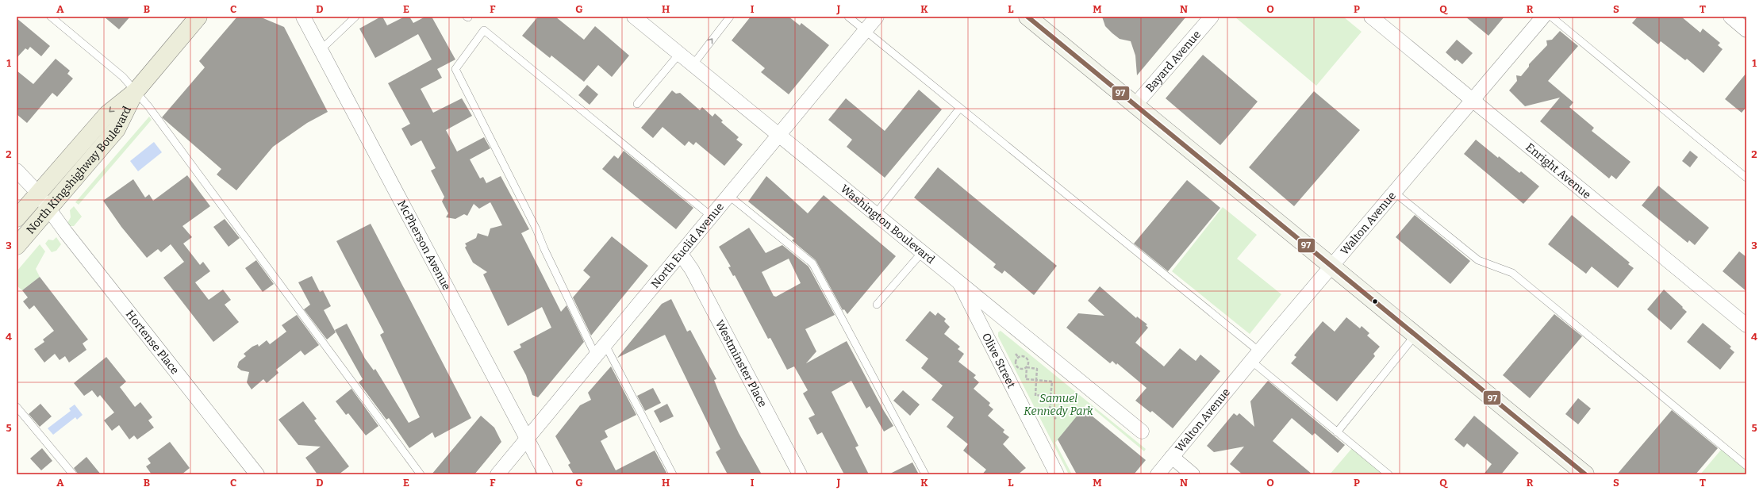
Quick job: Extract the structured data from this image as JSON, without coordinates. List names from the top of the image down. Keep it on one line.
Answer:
{"streets":{"main road":["North Kingshighway Boulevard"],"street":["Bayard Avenue","Enright Avenue","Washington Boulevard","Walton Avenue","McPherson Avenue","North Euclid Avenue","Hortense Place","Olive Street","Westminster Place"]},"crossings":[["North Kingshighway Boulevard","Hortense Place"],["Enright Avenue","Walton Avenue"],["Washington Boulevard","North Euclid Avenue"],["Washington Boulevard","Olive Street"],["McPherson Avenue","North Euclid Avenue"],["North Euclid Avenue","Westminster Place"]],"parks":["Samuel Kennedy Park"],"lines":["transit line 97"],"grid":{"columns":["A","B","C","D","E","F","G","H","I","J","K","L","M","N","O","P","Q","R","S","T"],"rows":["1","2","3","4","5"]}}
